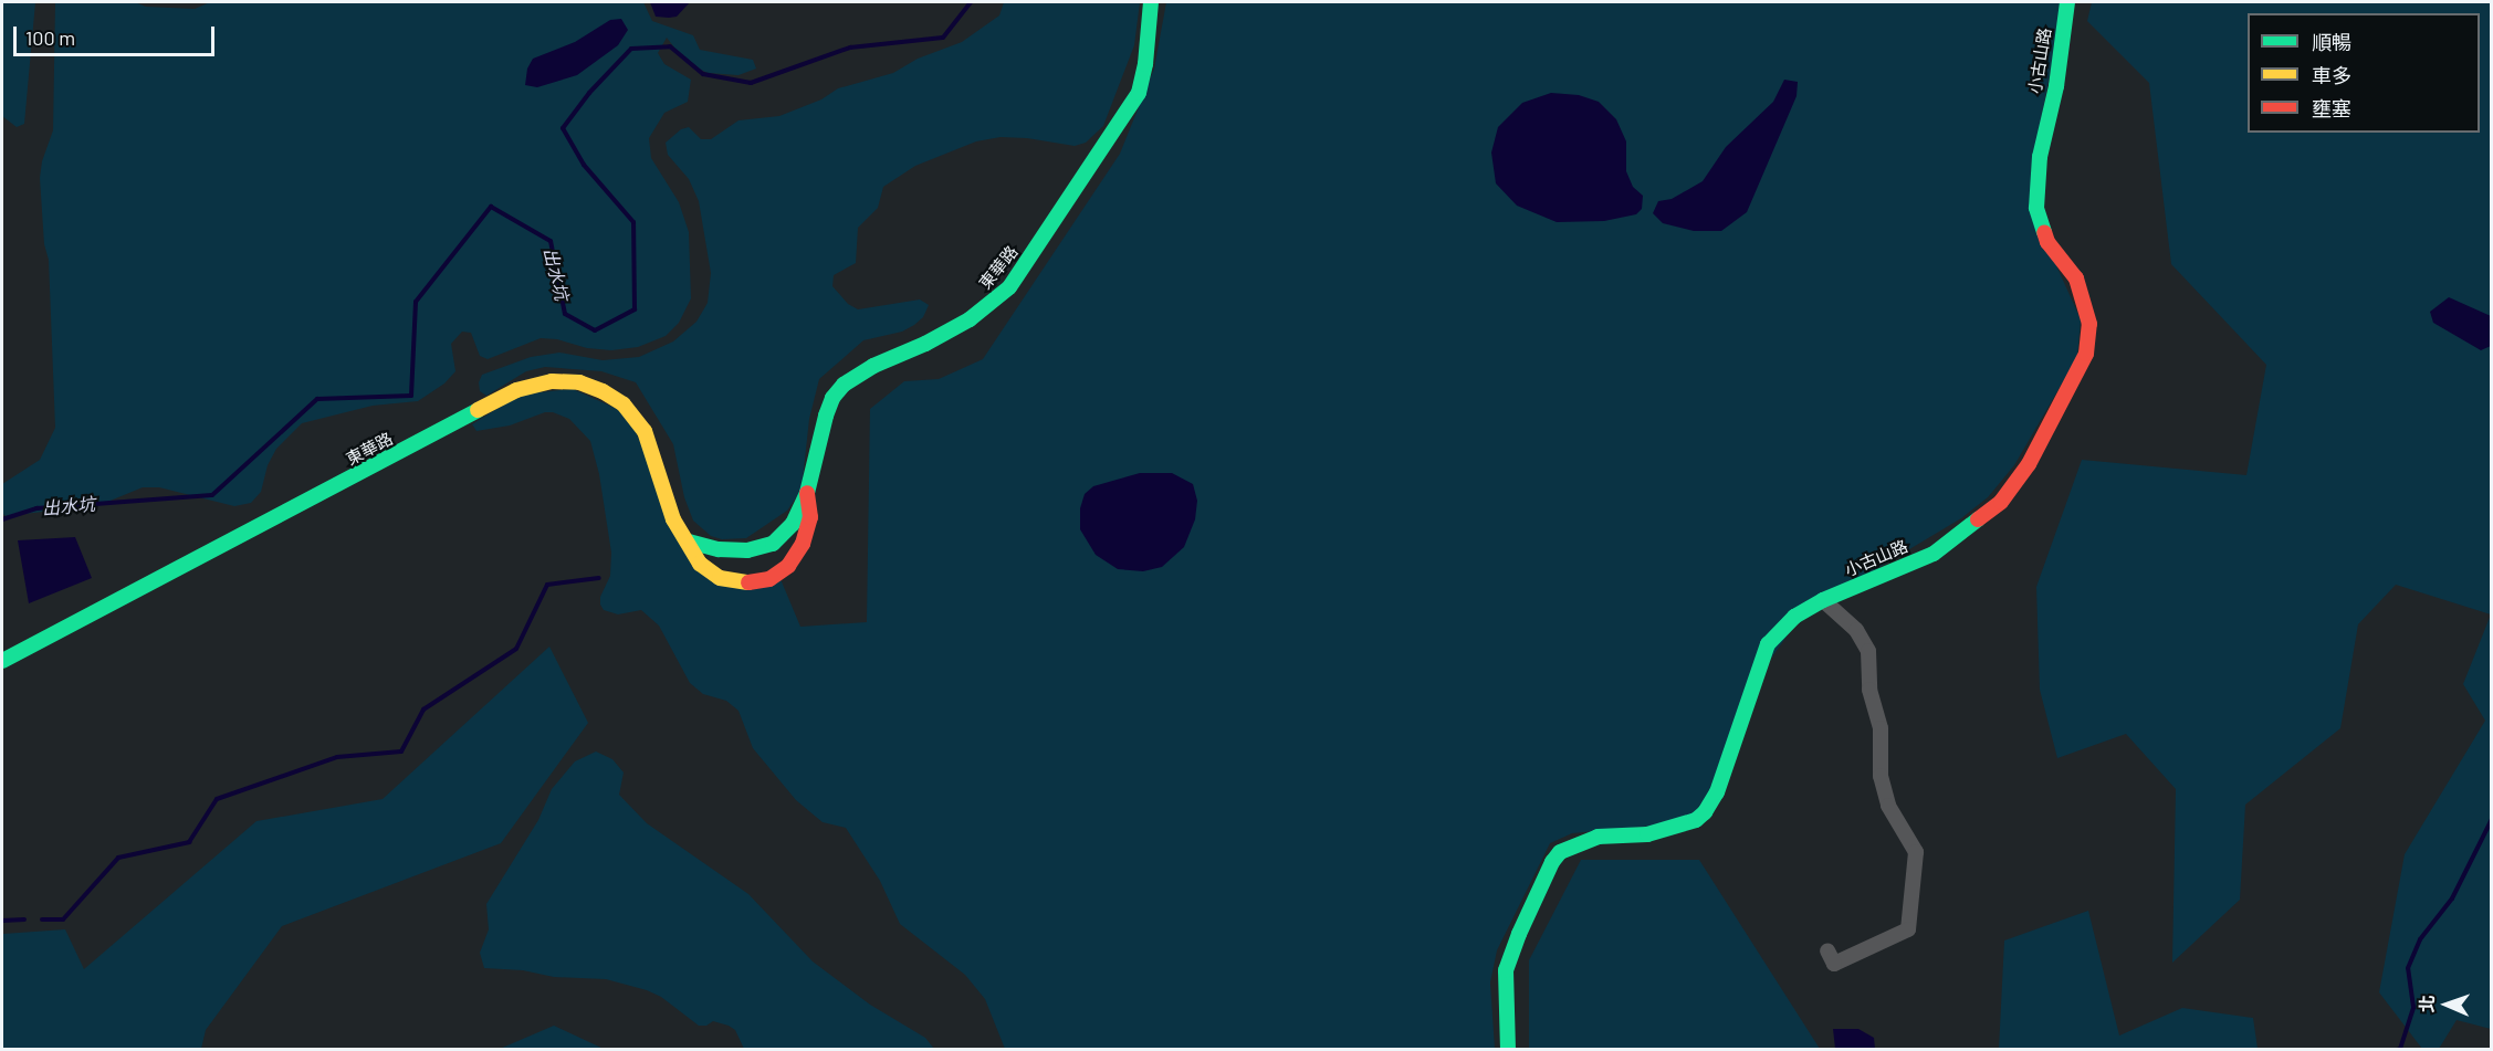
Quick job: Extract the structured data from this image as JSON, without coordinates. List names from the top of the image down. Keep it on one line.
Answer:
{"streets":{"street":["小古山路","東華路"]},"water":["出水坑"],"legend":["順暢","車多","壅塞"],"scale_bar":"100 m","north":"left"}
